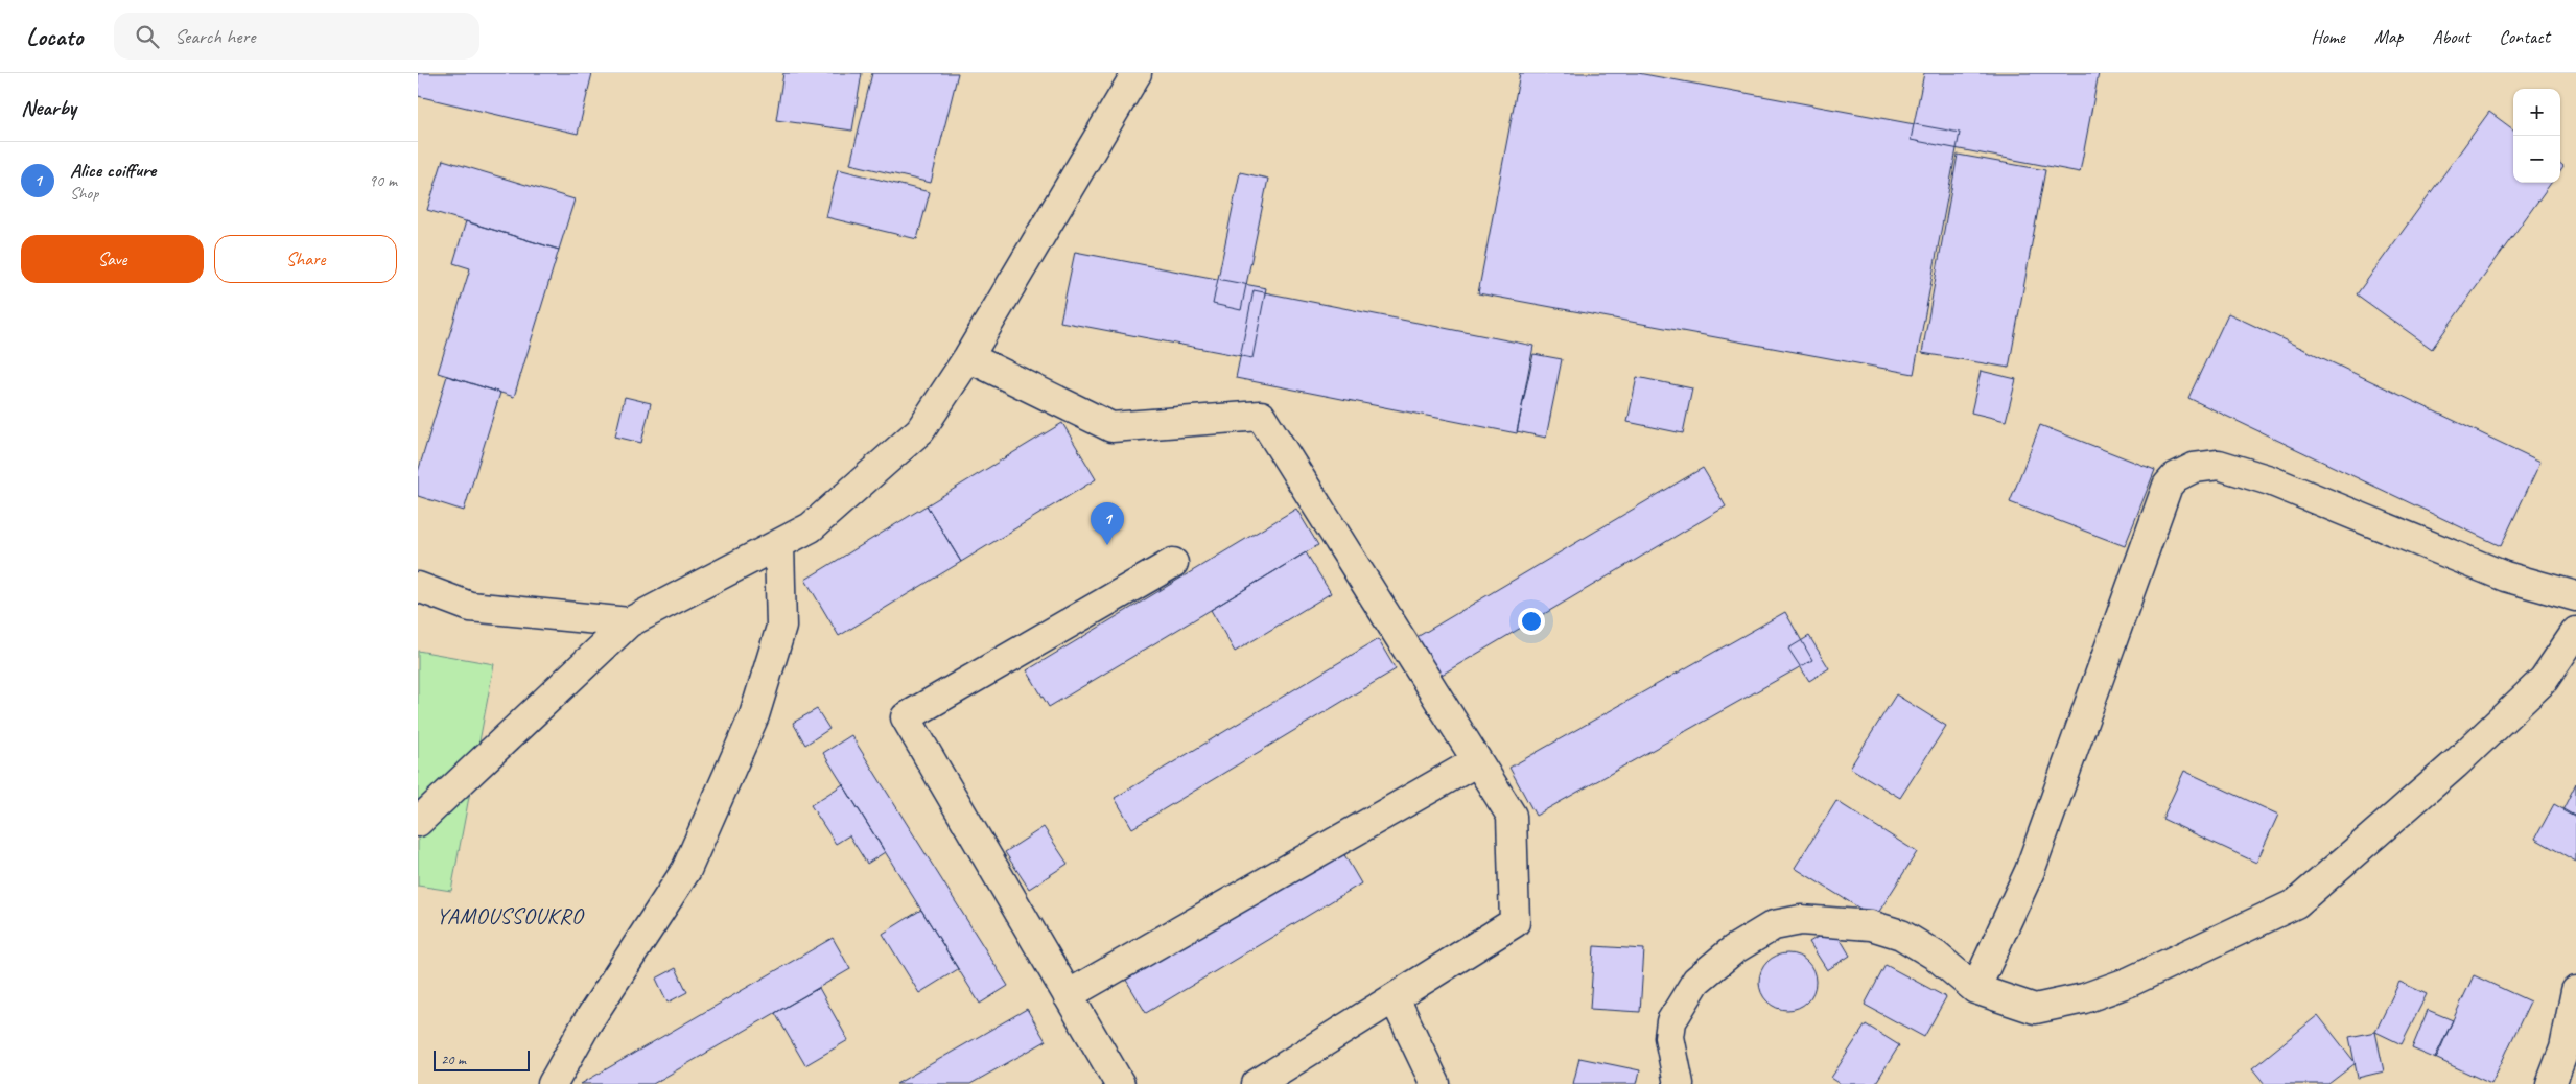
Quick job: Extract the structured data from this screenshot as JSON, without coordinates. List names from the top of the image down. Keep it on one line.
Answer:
{"districts":["YAMOUSSOUKRO"],"scale_bar":"20 m","page":{"header":"Locato","search":"Search here","nav":["Home","Map","About","Contact"],"heading":"Nearby","map_buttons":["+","−"],"list":[{"mark":"1","name":"Alice coiffure","note":"Shop","value":"90 m"}],"buttons":["Save","Share"],"pins":"1","scale":"20 m"}}
